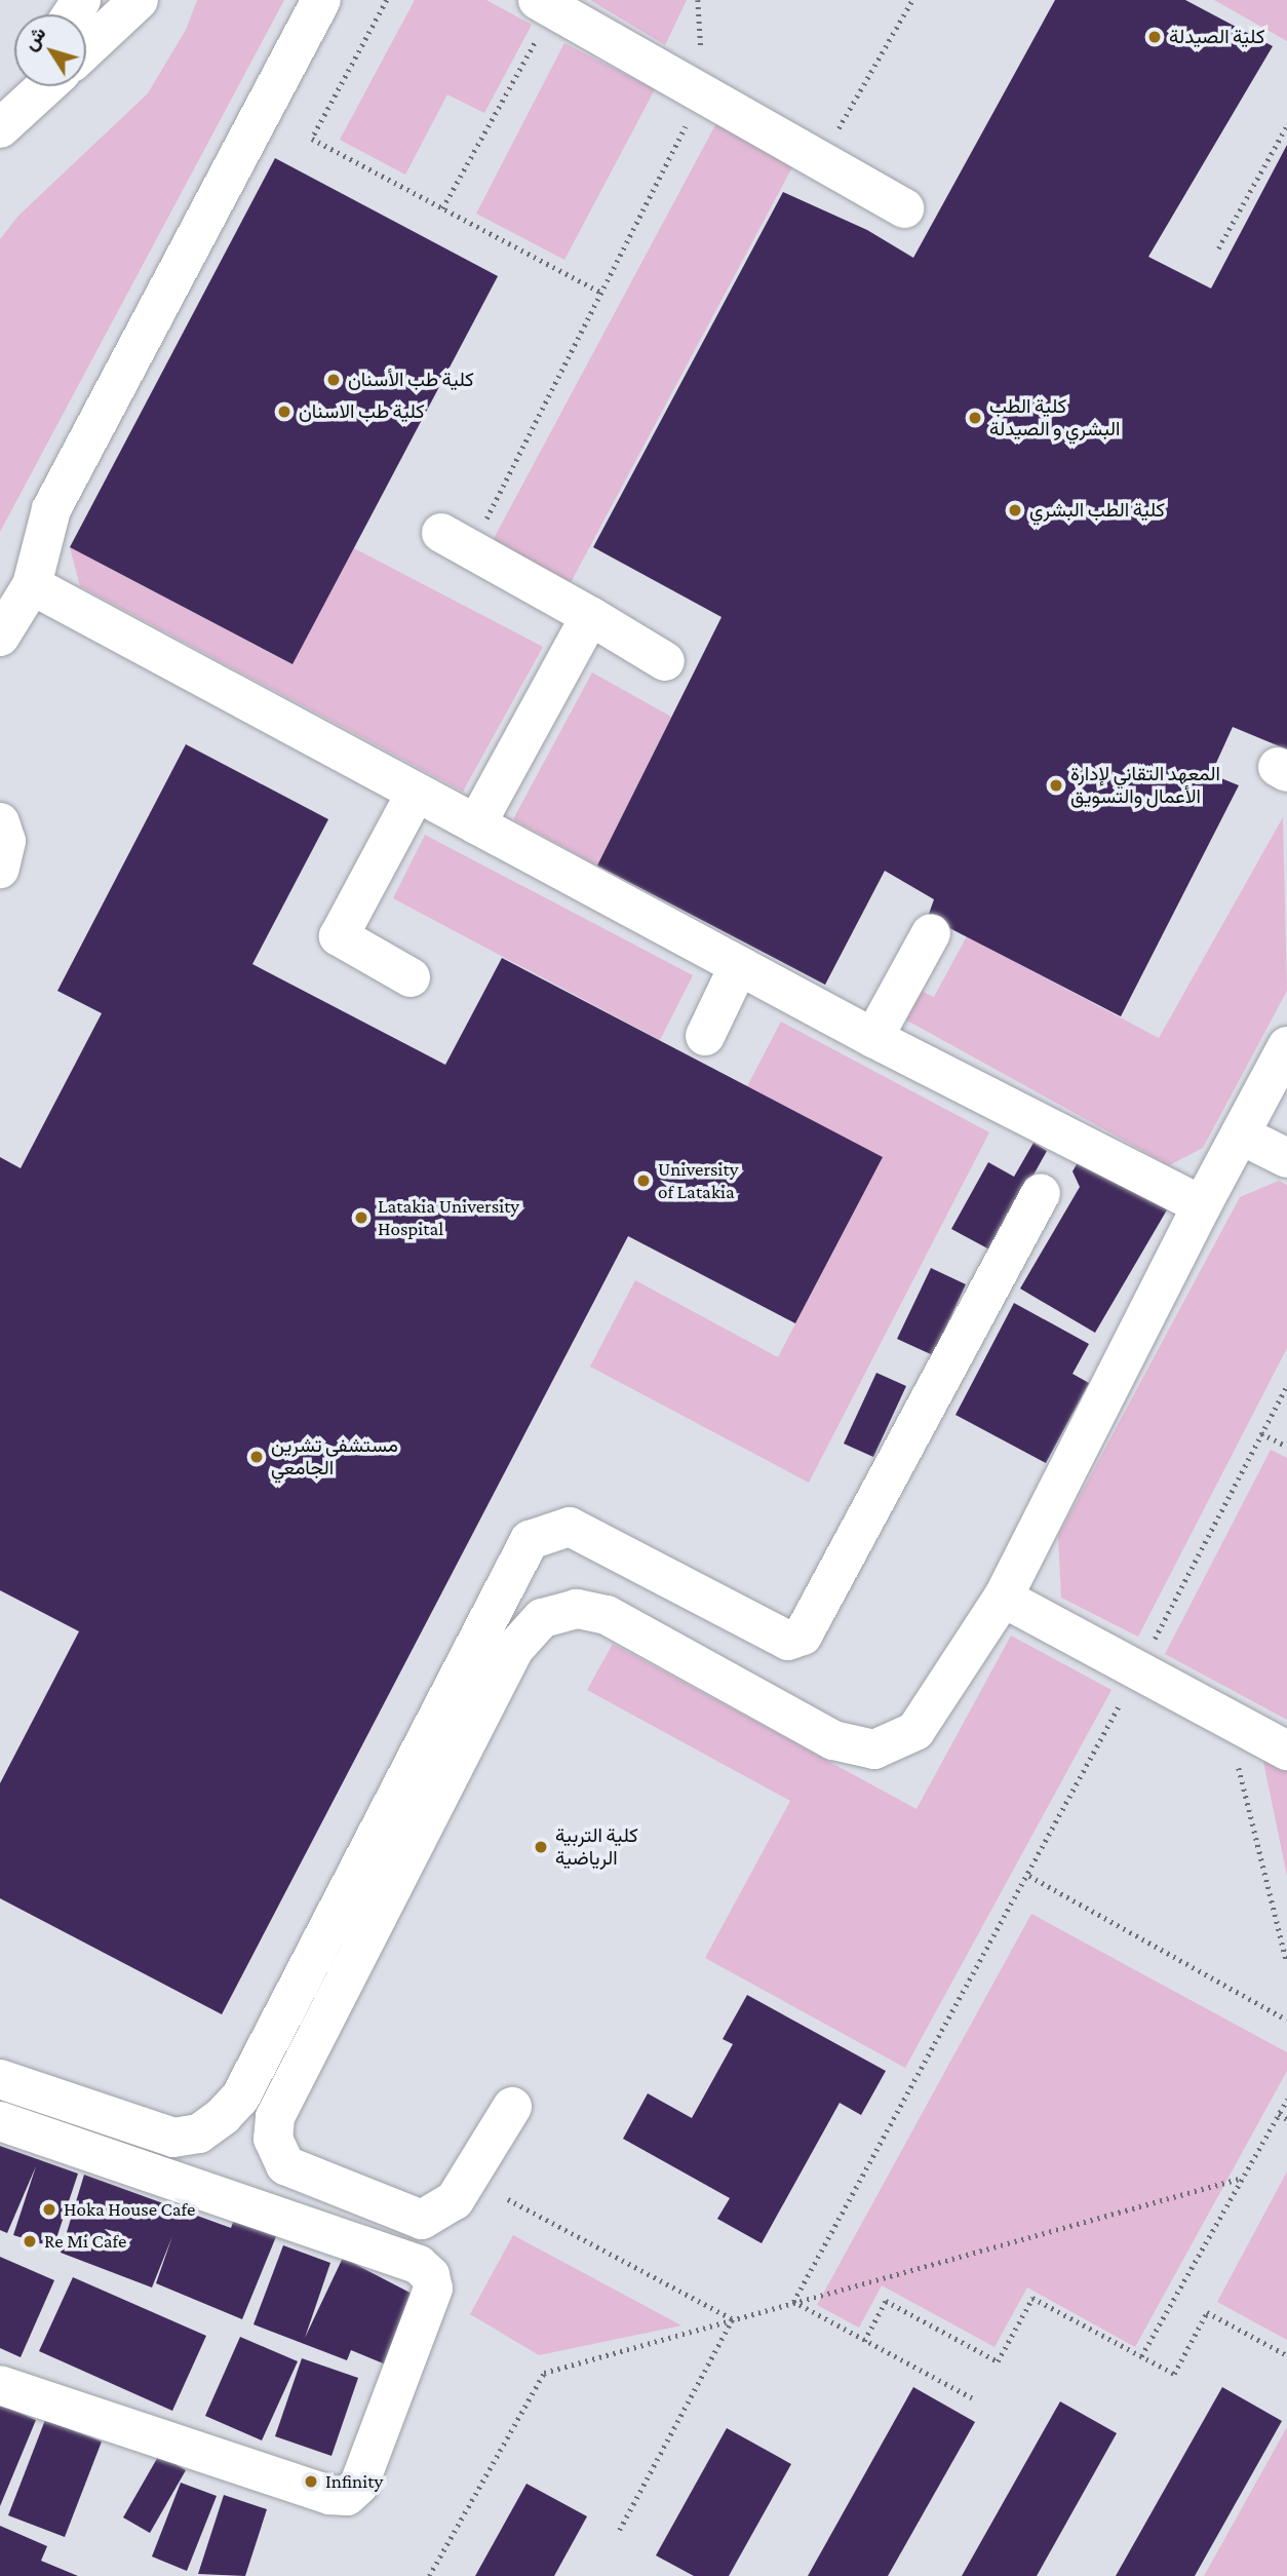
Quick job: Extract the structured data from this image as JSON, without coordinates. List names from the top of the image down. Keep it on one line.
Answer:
{"places":["كلية الصيدلة","كلية طب الأسنان","كلية طب الاسنان","كلية الطب البشري و الصيدلة","كلية الطب البشري","المعهد التقاني لإدارة الأعمال والتسويق","University of Latakia","Latakia University Hospital","مستشفى تشرين الجامعي","كلية التربية الرياضية","Hoka House Cafe","Re Mi Cafe","Infinity"],"north":"top left"}
